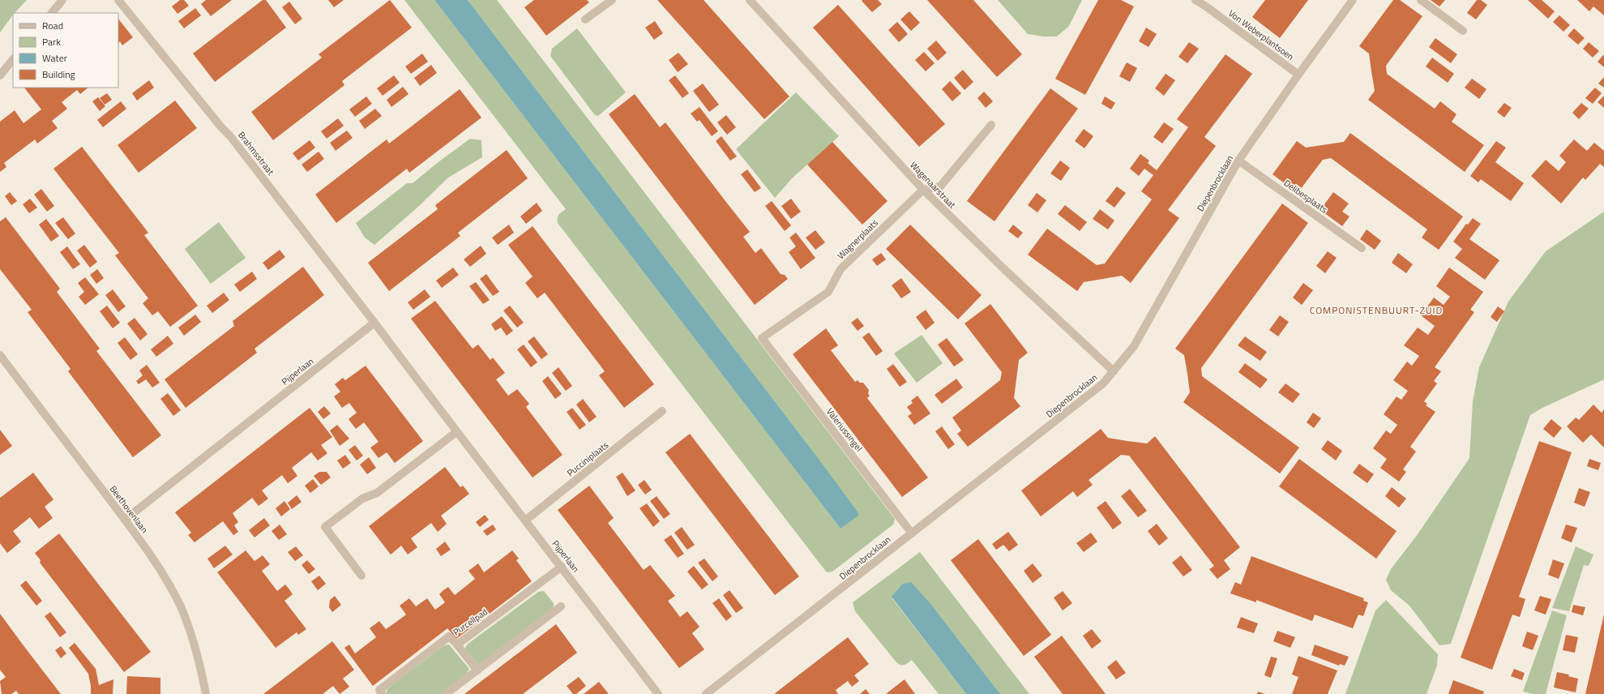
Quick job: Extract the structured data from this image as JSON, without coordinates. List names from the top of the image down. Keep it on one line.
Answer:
{"streets":{"street":["Von Weberplantsoen","Brahmsstraat","Diepenbrocklaan","Wagenaarstraat","Delibesplaats","Wagnerplaats","Pijperlaan","Valeriussingel","Pucciniplaats","Beethovenlaan","Purcellpad"]},"crossings":[["Von Weberplantsoen","Diepenbrocklaan"],["Brahmsstraat","Pijperlaan"],["Diepenbrocklaan","Wagenaarstraat"],["Diepenbrocklaan","Delibesplaats"],["Diepenbrocklaan","Valeriussingel"],["Wagenaarstraat","Wagnerplaats"],["Wagnerplaats","Valeriussingel"],["Pijperlaan","Pucciniplaats"],["Pijperlaan","Beethovenlaan"],["Pijperlaan","Purcellpad"]],"districts":["COMPONISTENBUURT-ZUID"],"legend":["Road","Park","Water","Building"]}
